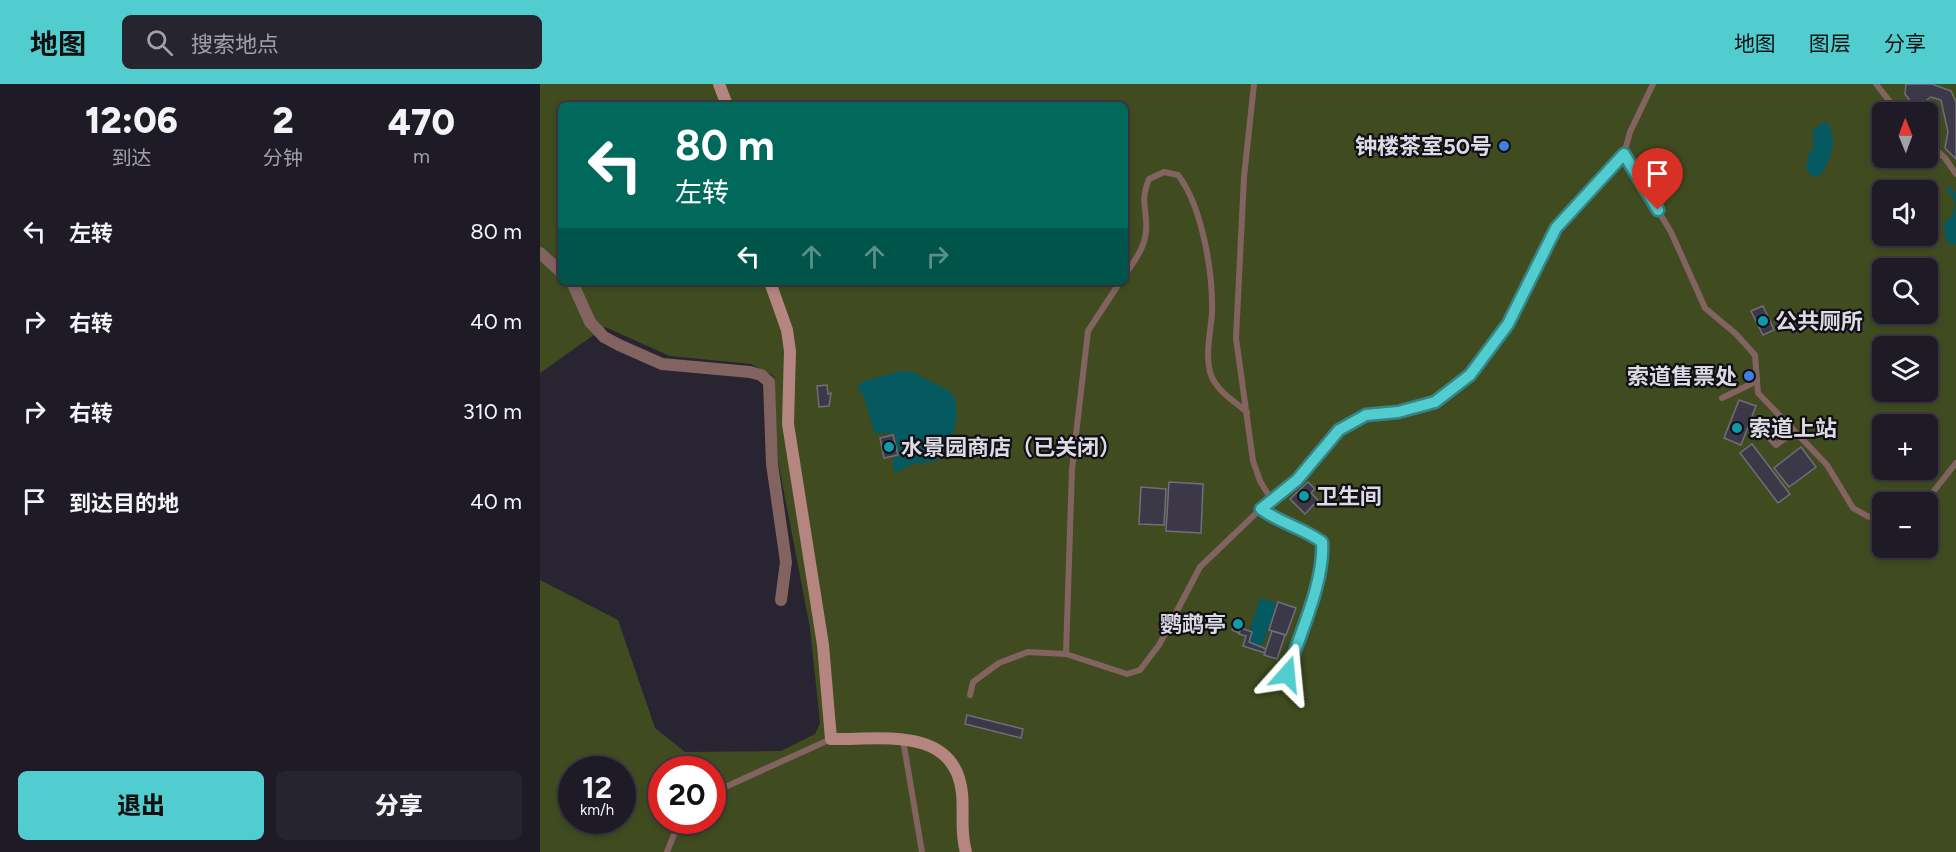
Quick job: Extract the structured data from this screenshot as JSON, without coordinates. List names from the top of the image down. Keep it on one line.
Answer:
{"places":["钟楼茶室50号","公共厕所","索道售票处","索道上站","水景园商店（已关闭）","卫生间","鹦鹉亭"],"north":"top","page":{"header":"地图","search":"搜索地点","nav":["地图","图层","分享"],"eta":["12:06","到达","2","分钟","470","m"],"map_buttons":["+","−"],"turn":["80 m","左转"],"list":[{"name":"左转","value":"80 m"},{"name":"右转","value":"40 m"},{"name":"右转","value":"310 m"},{"name":"到达目的地","value":"40 m"}],"speed":"12 km/h","limit":"20","buttons":["退出","分享"]}}
